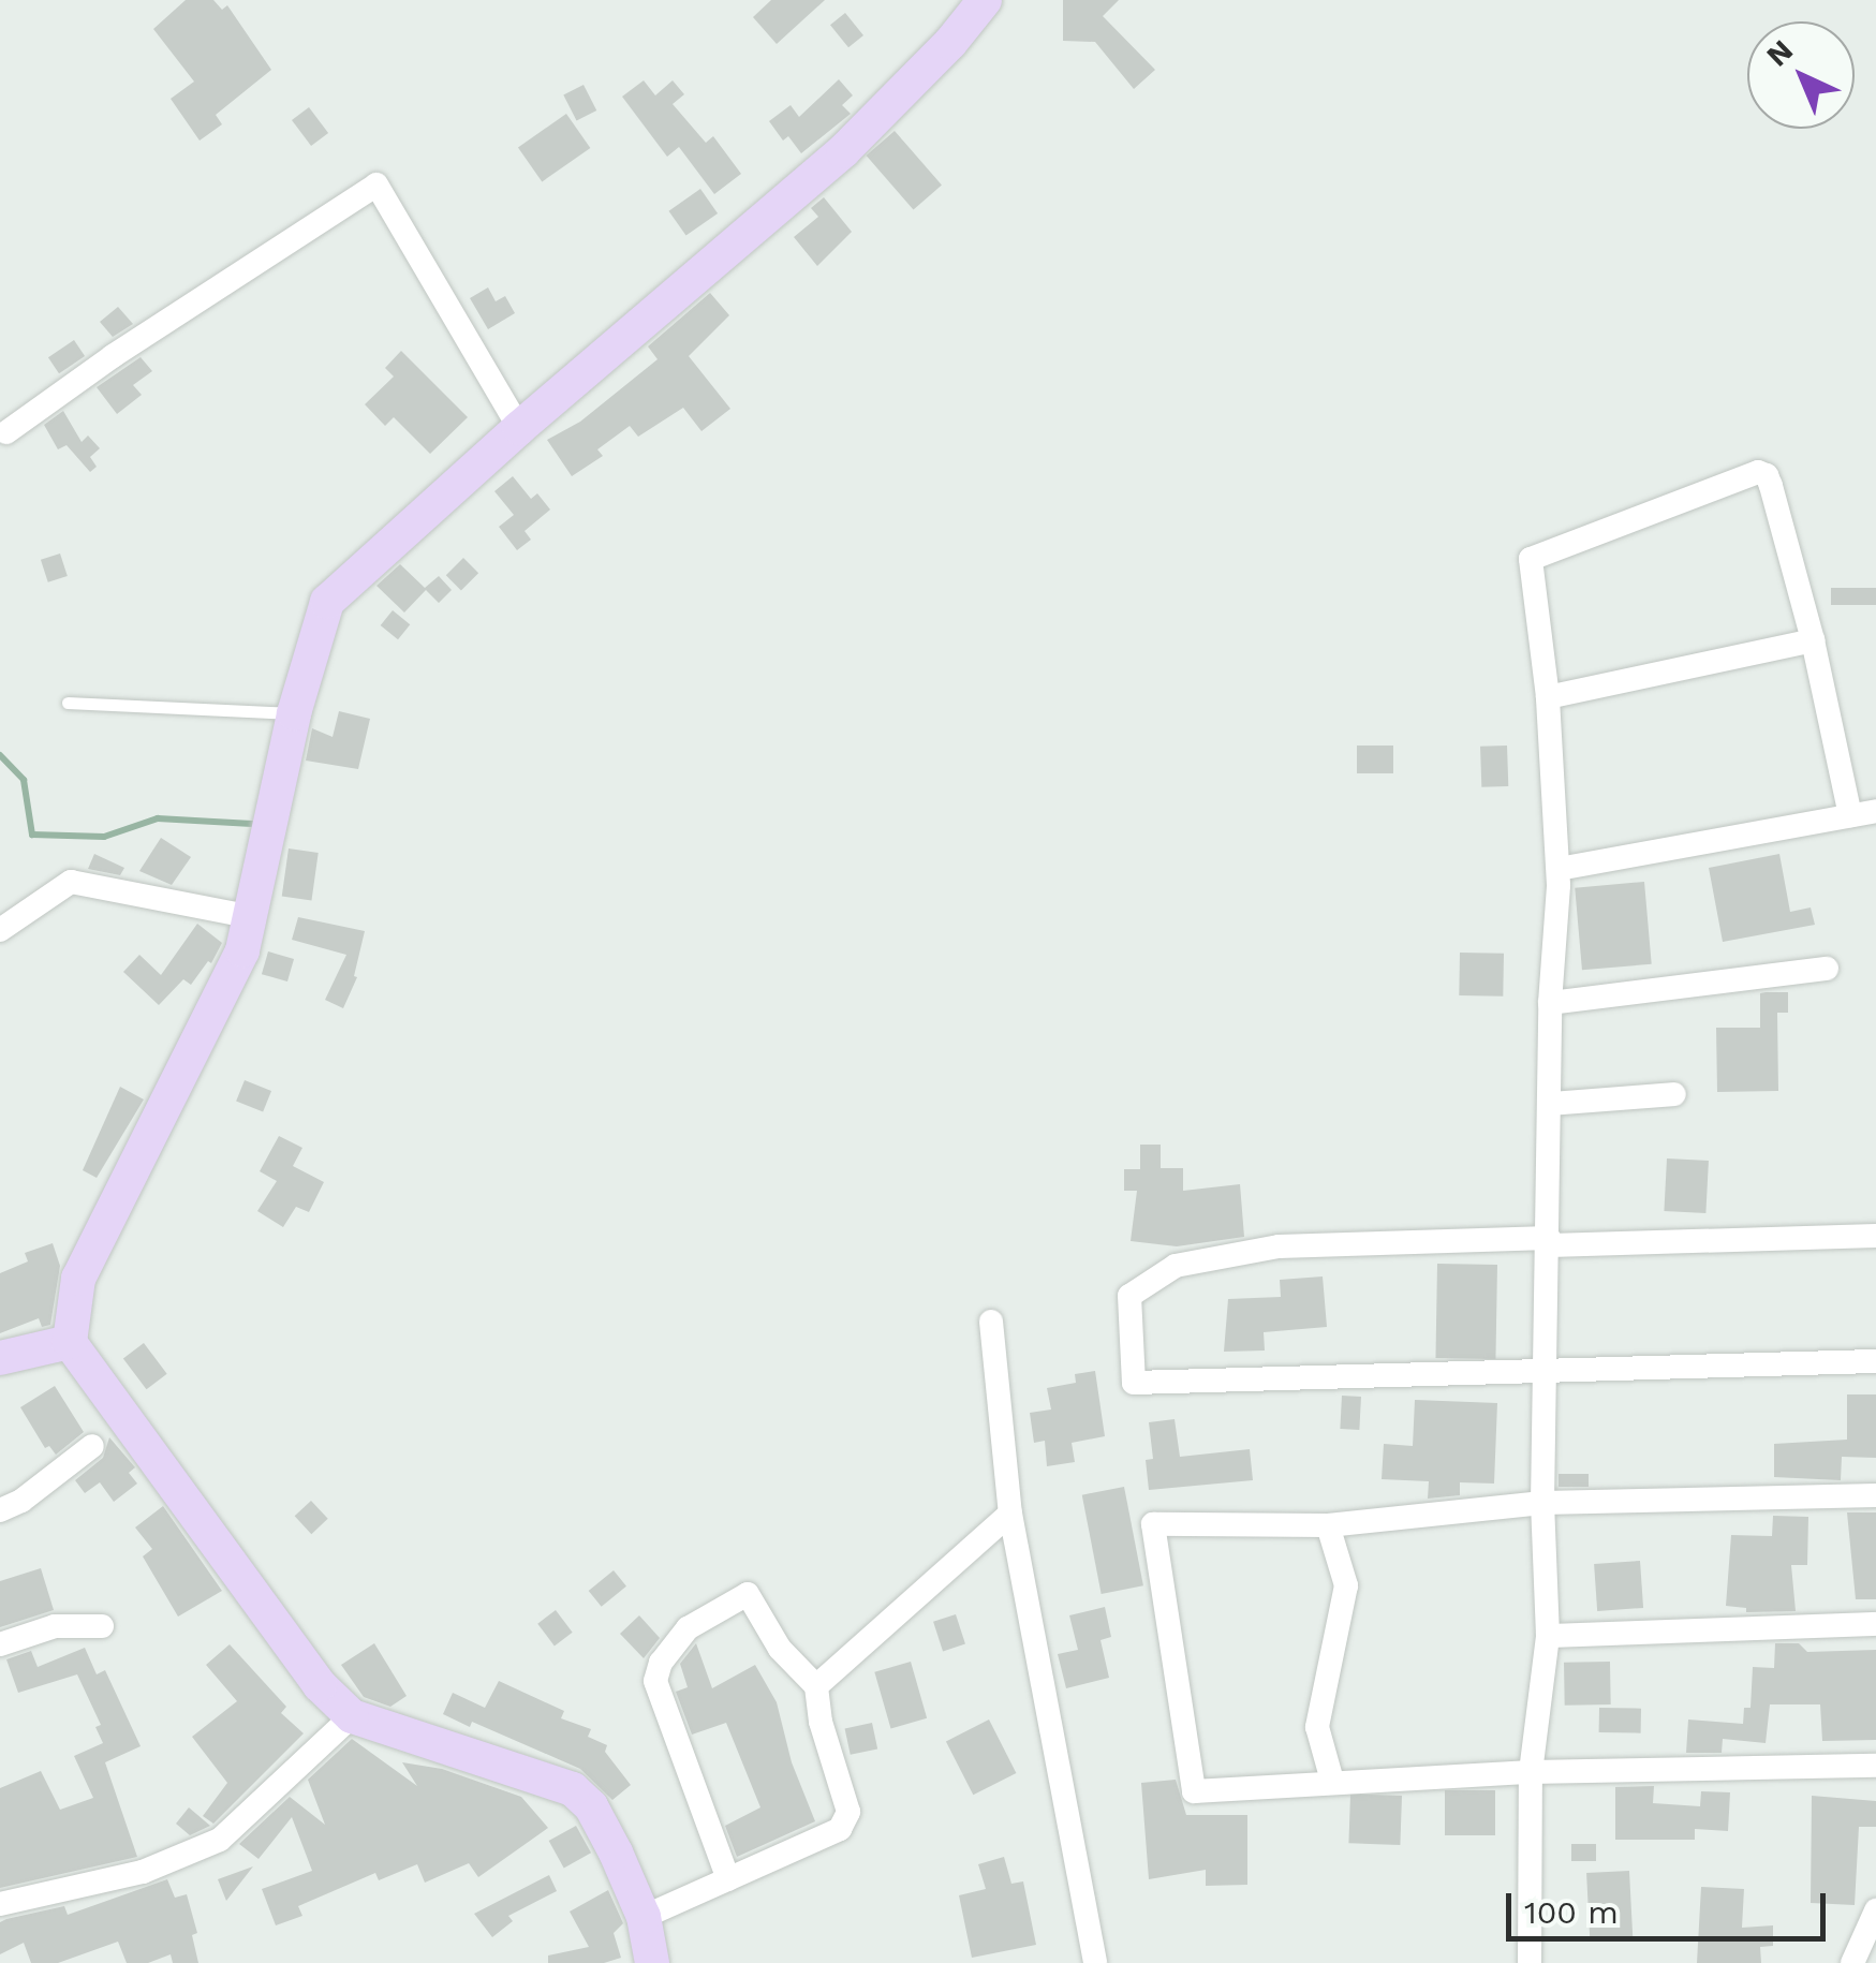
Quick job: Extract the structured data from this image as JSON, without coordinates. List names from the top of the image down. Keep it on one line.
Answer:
{"scale_bar":"100 m","north":"top left"}
